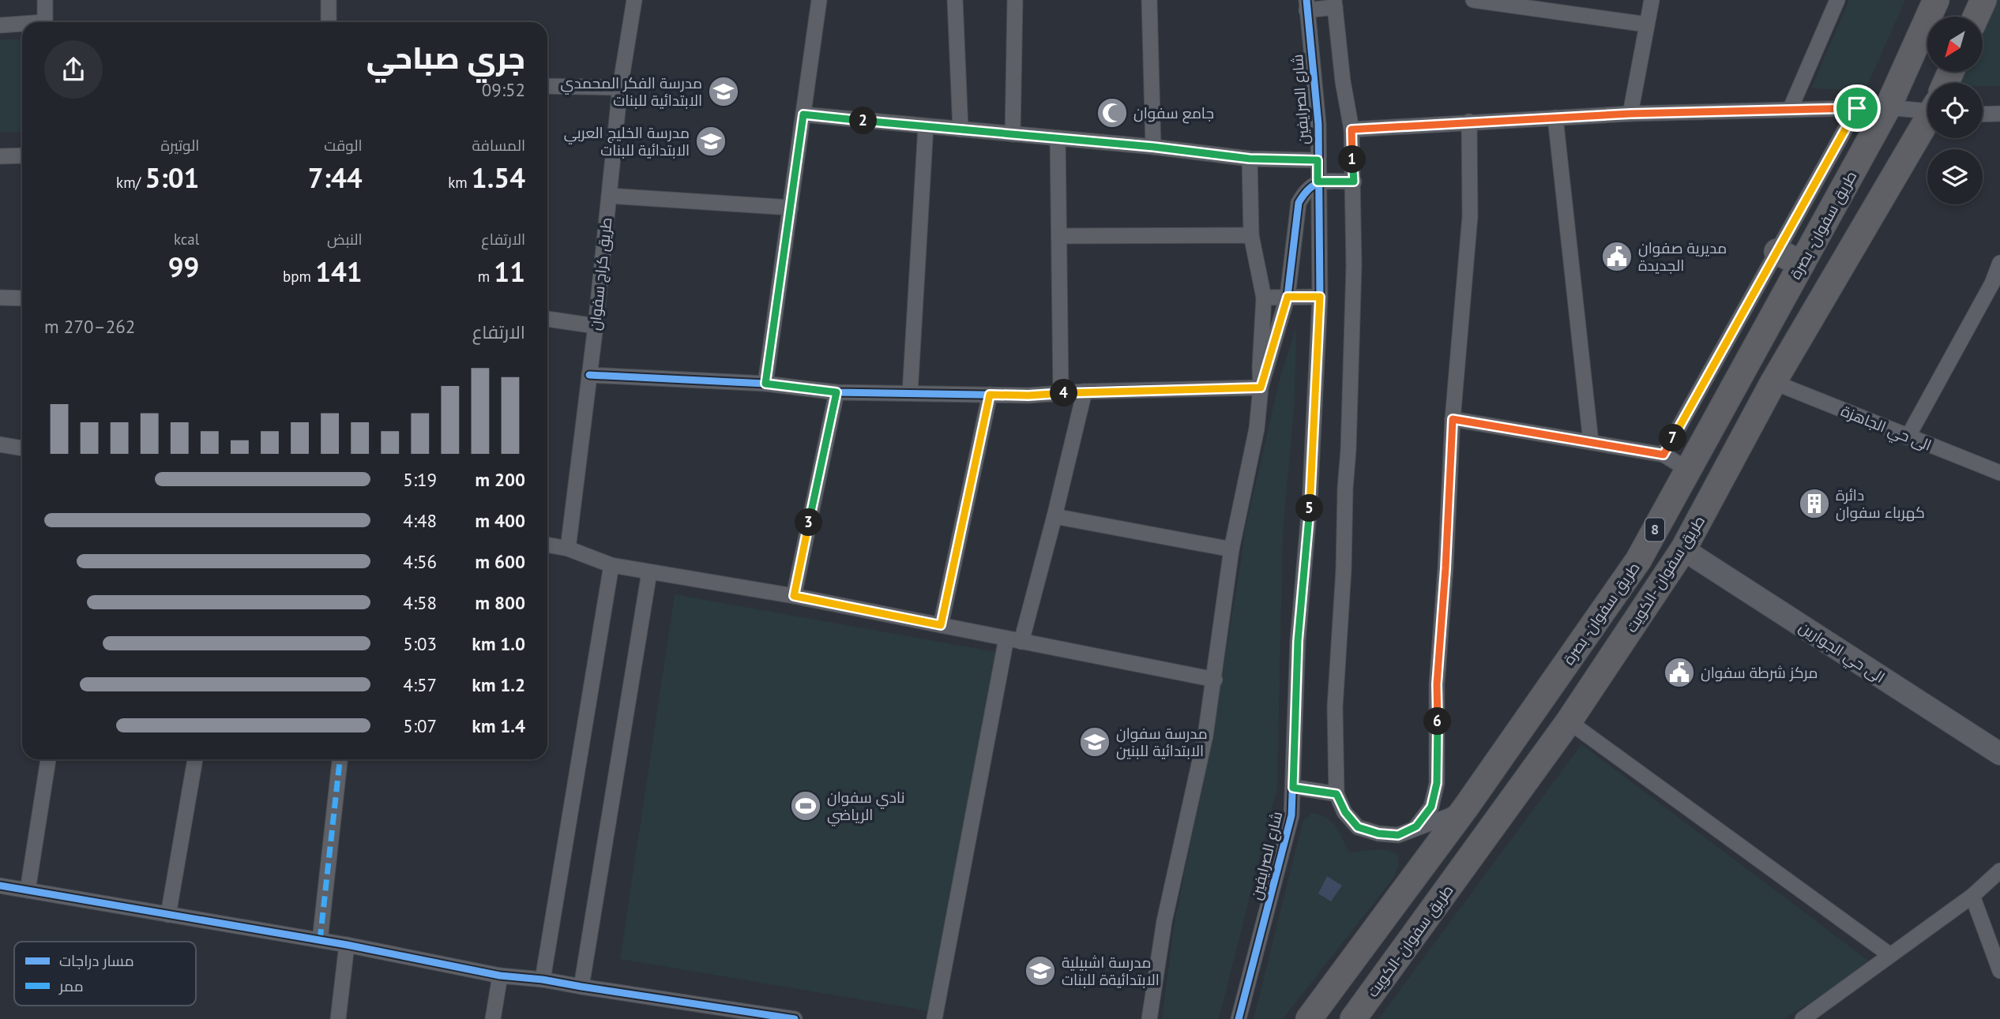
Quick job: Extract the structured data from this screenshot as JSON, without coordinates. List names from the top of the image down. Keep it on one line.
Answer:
{"streets":{"highway":["طريق سفوان- بصرة","8","طريق سفوان -الكويت"],"main road":["الى حي الجوارين"],"street":["شارع الصرايفين","طريق كراج سفوان","الى حي الجاهزة"]},"crossings":[["الى حي الجاهزة","طريق سفوان -الكويت"],["طريق سفوان -الكويت","الى حي الجوارين"]],"places":{"school or university":["مدرسة الفكر المحمدي الابتدائية للبنات","مدرسة الخليج العربي الابتدائية للبنات","مدرسة سفوان الابتدائية للبنين","مدرسة اشبيلية الابتدائيةة للبنات"],"mosque":["جامع سفوان"],"public building":["مديرية صفوان الجديدة","مركز شرطة سفوان"],"building":["دائرة كهرباء سفوان"],"sports":["نادي سفوان الرياضي"]},"legend":["مسار دراجات","ممر"],"north":"bottom left","page":{"heading":["جري صباحي","09:52"],"pins":["2","1","4","7","5","3","6"],"stats":[["المسافة","1.54 km"],["الوقت","7:44"],["الوتيرة","5:01 /km"],["الارتفاع","11 m"],["النبض","141 bpm"],["kcal","99"]],"chart":["الارتفاع","262–270 m"],"list":[{"name":"200 m","note":"5:19"},{"name":"400 m","note":"4:48"},{"name":"600 m","note":"4:56"},{"name":"800 m","note":"4:58"},{"name":"1.0 km","note":"5:03"},{"name":"1.2 km","note":"4:57"},{"name":"1.4 km","note":"5:07"}]}}
